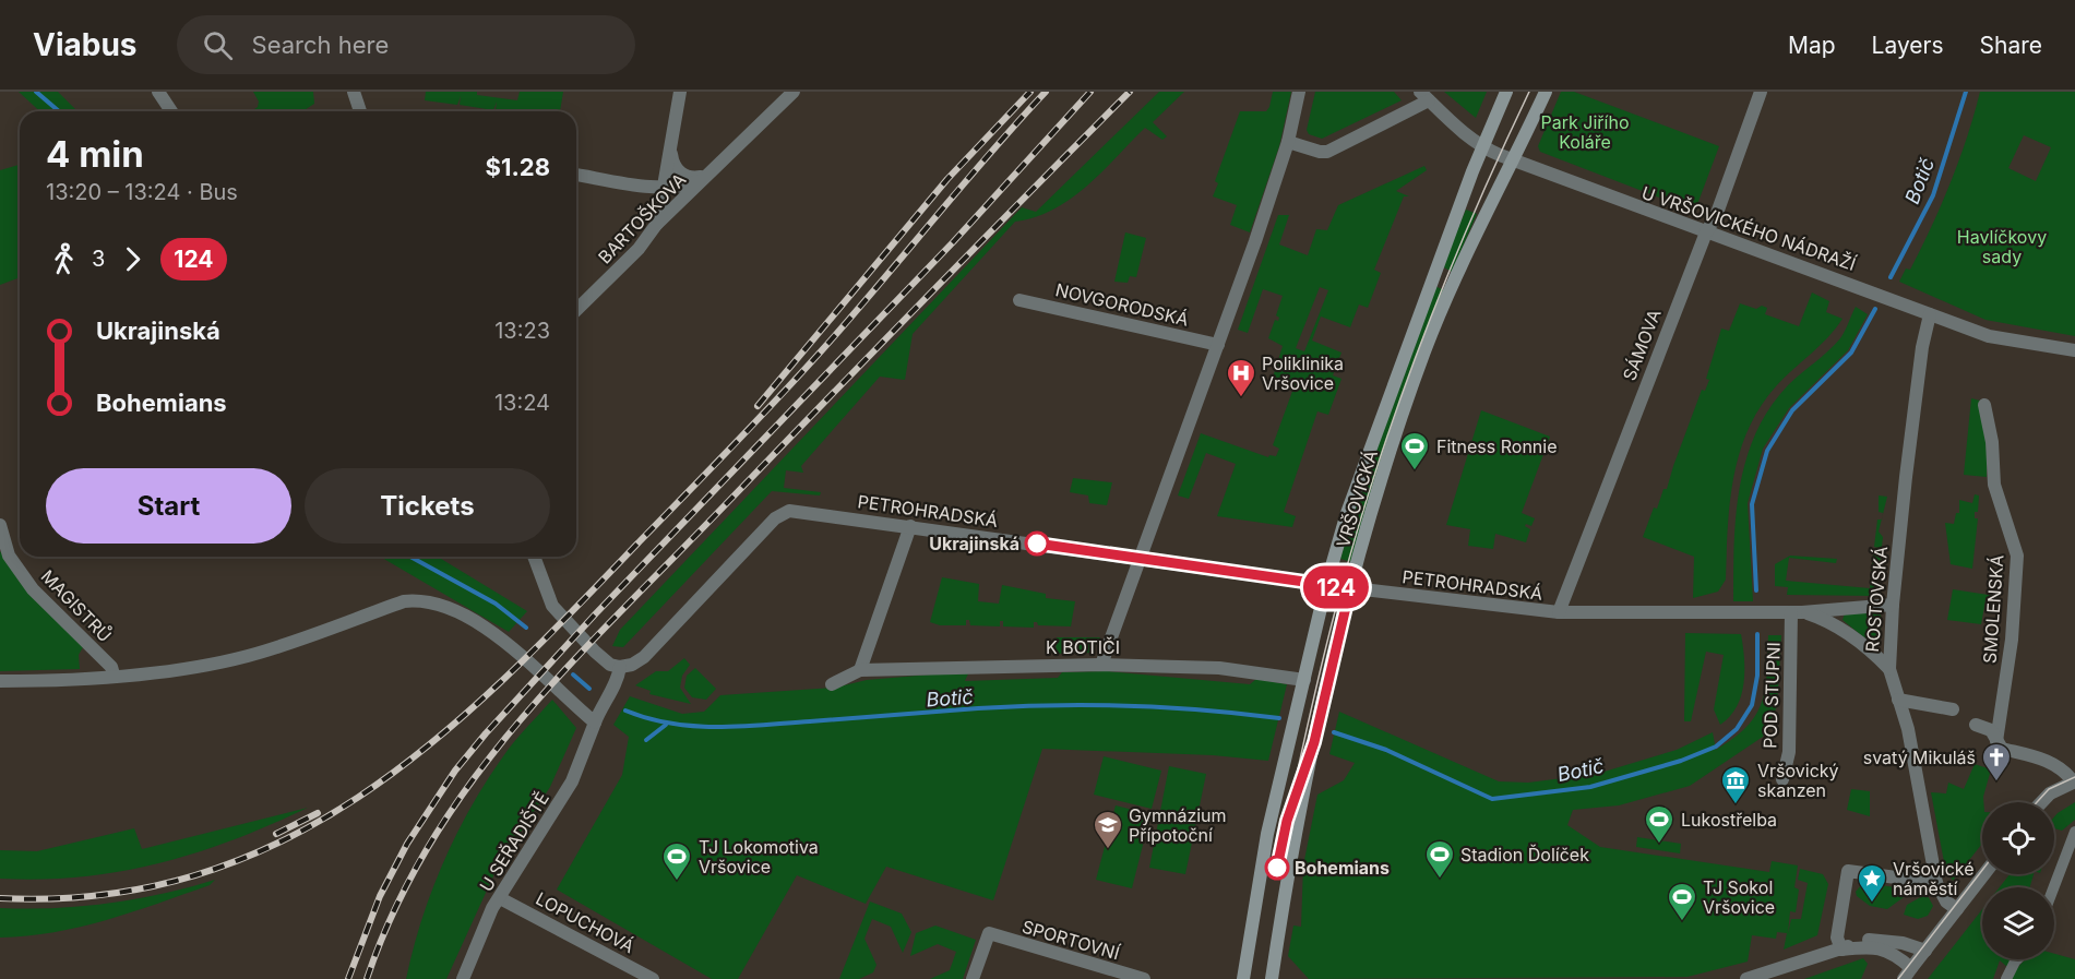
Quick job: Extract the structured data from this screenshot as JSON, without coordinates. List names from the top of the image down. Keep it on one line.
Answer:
{"streets":{"main road":["VRŠOVICKÁ"],"street":["BARTOŠKOVA","U VRŠOVICKÉHO NÁDRAŽÍ","NOVGORODSKÁ","SÁMOVA","PETROHRADSKÁ","ROSTOVSKÁ","MAGISTRŮ","SMOLENSKÁ","K BOTIČI","POD STUPNI","U SEŘADIŠTĚ","LOPUCHOVÁ","SPORTOVNÍ"]},"crossings":[["U VRŠOVICKÉHO NÁDRAŽÍ","SÁMOVA"],["U VRŠOVICKÉHO NÁDRAŽÍ","VRŠOVICKÁ"],["U VRŠOVICKÉHO NÁDRAŽÍ","ROSTOVSKÁ"],["SÁMOVA","PETROHRADSKÁ"],["VRŠOVICKÁ","PETROHRADSKÁ"],["VRŠOVICKÁ","K BOTIČI"],["PETROHRADSKÁ","ROSTOVSKÁ"],["PETROHRADSKÁ","POD STUPNI"],["PETROHRADSKÁ","U SEŘADIŠTĚ"],["U SEŘADIŠTĚ","LOPUCHOVÁ"]],"water":["Botič"],"parks":["Park Jiřího Koláře","Havlíčkovy sady"],"places":{"hospital":["Poliklinika Vršovice"],"sports":["Fitness Ronnie","Lukostřelba","Stadion Ďolíček","TJ Lokomotiva Vršovice","TJ Sokol Vršovice"],"other":["Ukrajinská","Bohemians"],"church":["svatý Mikuláš"],"museum":["Vršovický skanzen"],"school or university":["Gymnázium Přípotoční"],"place":["Vršovické náměstí"]},"lines":["bus line 124"],"page":{"header":"Viabus","search":"Search here","nav":["Map","Layers","Share"],"on_map":"124","heading":["4 min","13:20 – 13:24 · Bus","$1.28"],"legs":["3","124"],"list":[{"name":"Ukrajinská","value":"13:23"},{"name":"Bohemians","value":"13:24"}],"buttons":["Start","Tickets"]}}
